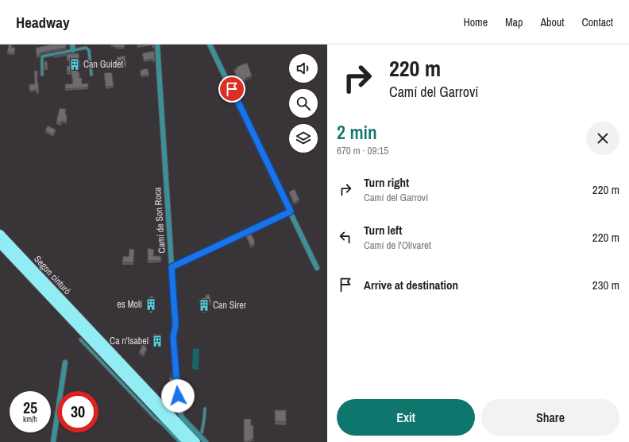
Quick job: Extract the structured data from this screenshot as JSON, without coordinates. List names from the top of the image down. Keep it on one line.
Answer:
{"streets":{"highway":["Segon cinturó"],"street":["Camí de Son Roca"]},"places":{"building":["Can Guidet","es Molí","Can Sirer","Ca n'Isabel"]},"page":{"header":"Headway","nav":["Home","Map","About","Contact"],"turn":["220 m","Camí del Garroví"],"heading":["2 min","670 m · 09:15"],"list":[{"name":"Turn right","note":"Camí del Garroví","value":"220 m"},{"name":"Turn left","note":"Camí de l'Olivaret","value":"220 m"},{"name":"Arrive at destination","value":"230 m"}],"speed":"25 km/h","limit":"30","buttons":["Exit","Share"]}}
